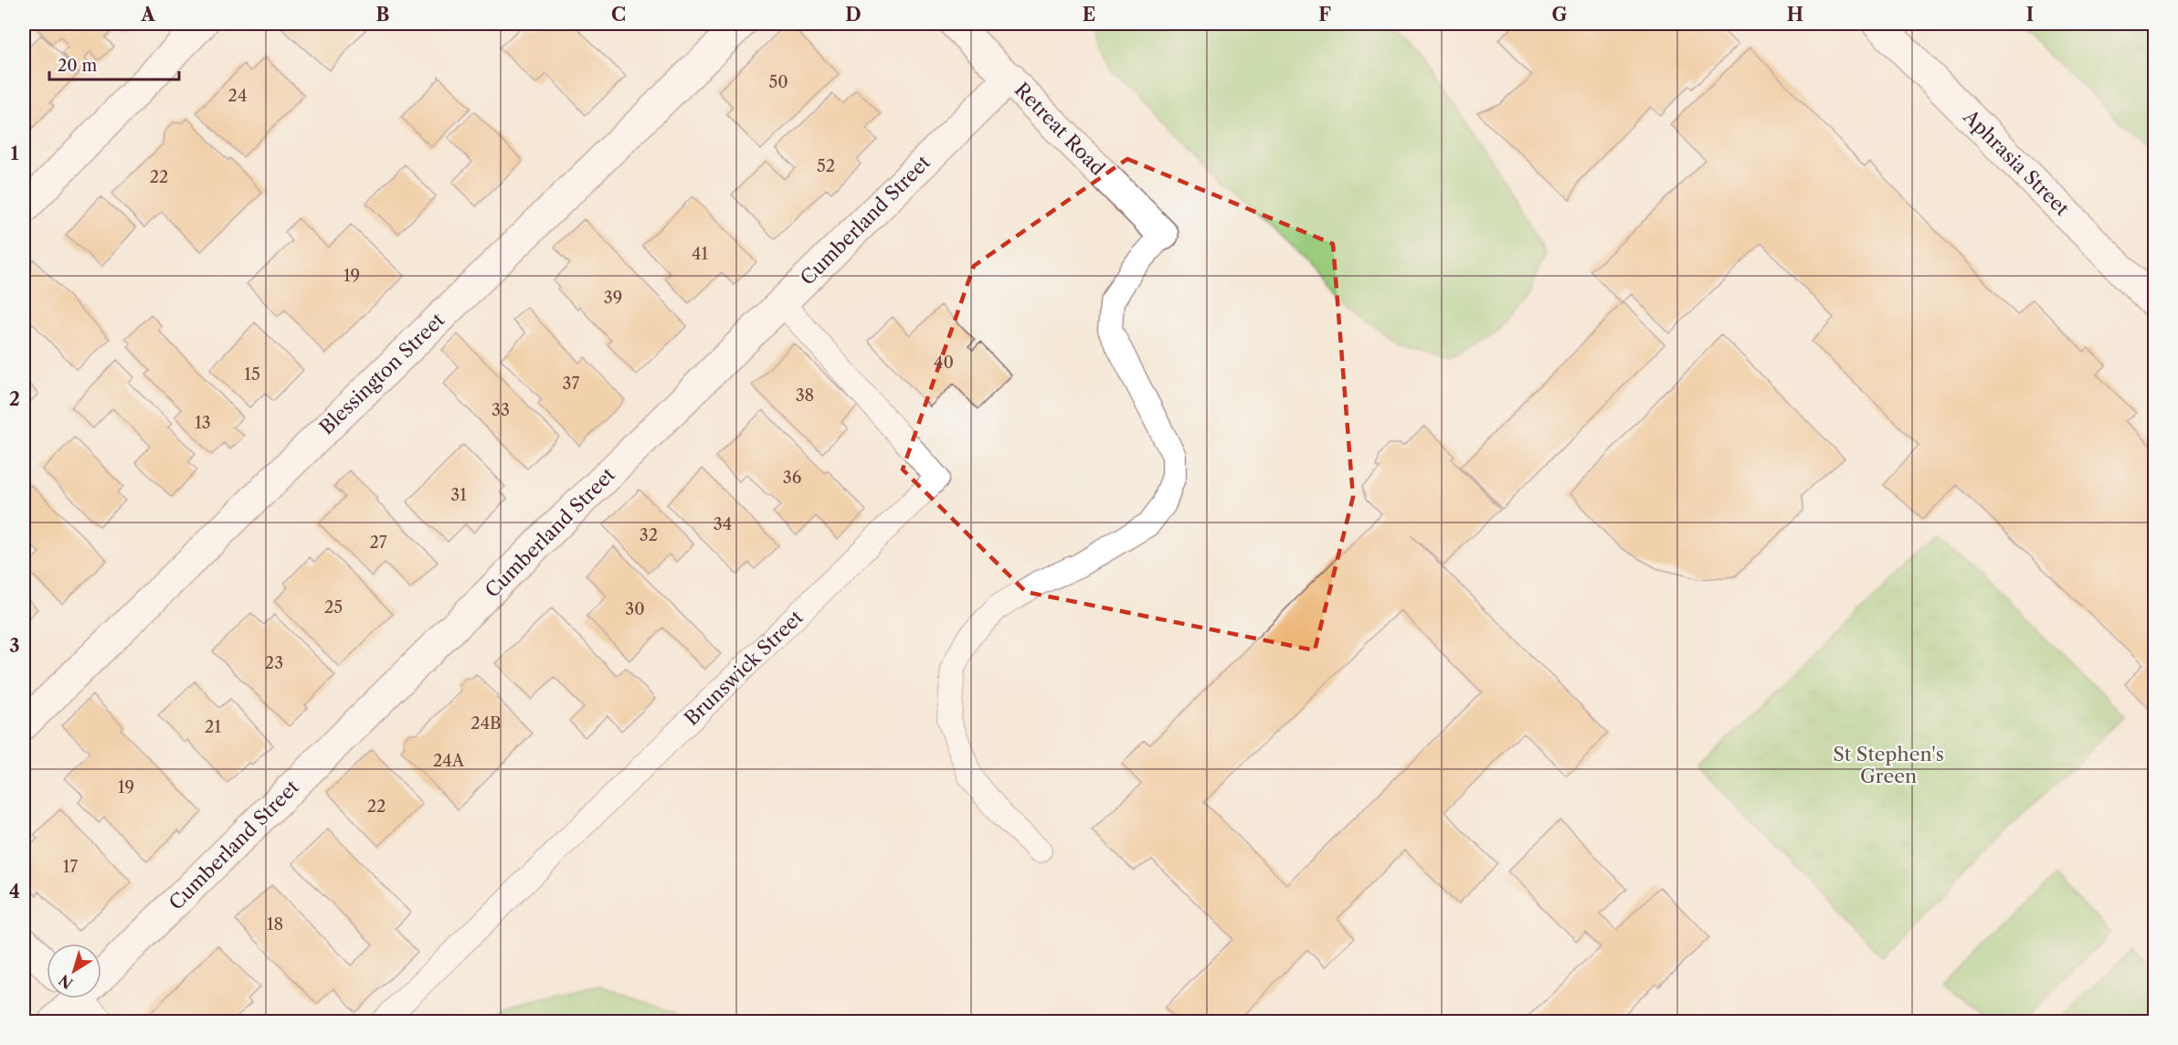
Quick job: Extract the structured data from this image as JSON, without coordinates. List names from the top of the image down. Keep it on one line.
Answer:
{"streets":{"street":["Retreat Road","Aphrasia Street","Cumberland Street","Blessington Street"],"lane":["Brunswick Street"]},"crossings":[["Retreat Road","Cumberland Street"],["Cumberland Street","Brunswick Street"]],"parks":["St Stephen's Green"],"house_numbers":["50","24","52","22","41","19","39","40","15","37","38","33","13","36","31","34","32","27","25","30","23","24B","21","24A","19","22","17","18"],"scale_bar":"20 m","north":"bottom left","grid":{"columns":["A","B","C","D","E","F","G","H","I"],"rows":["1","2","3","4"]}}
